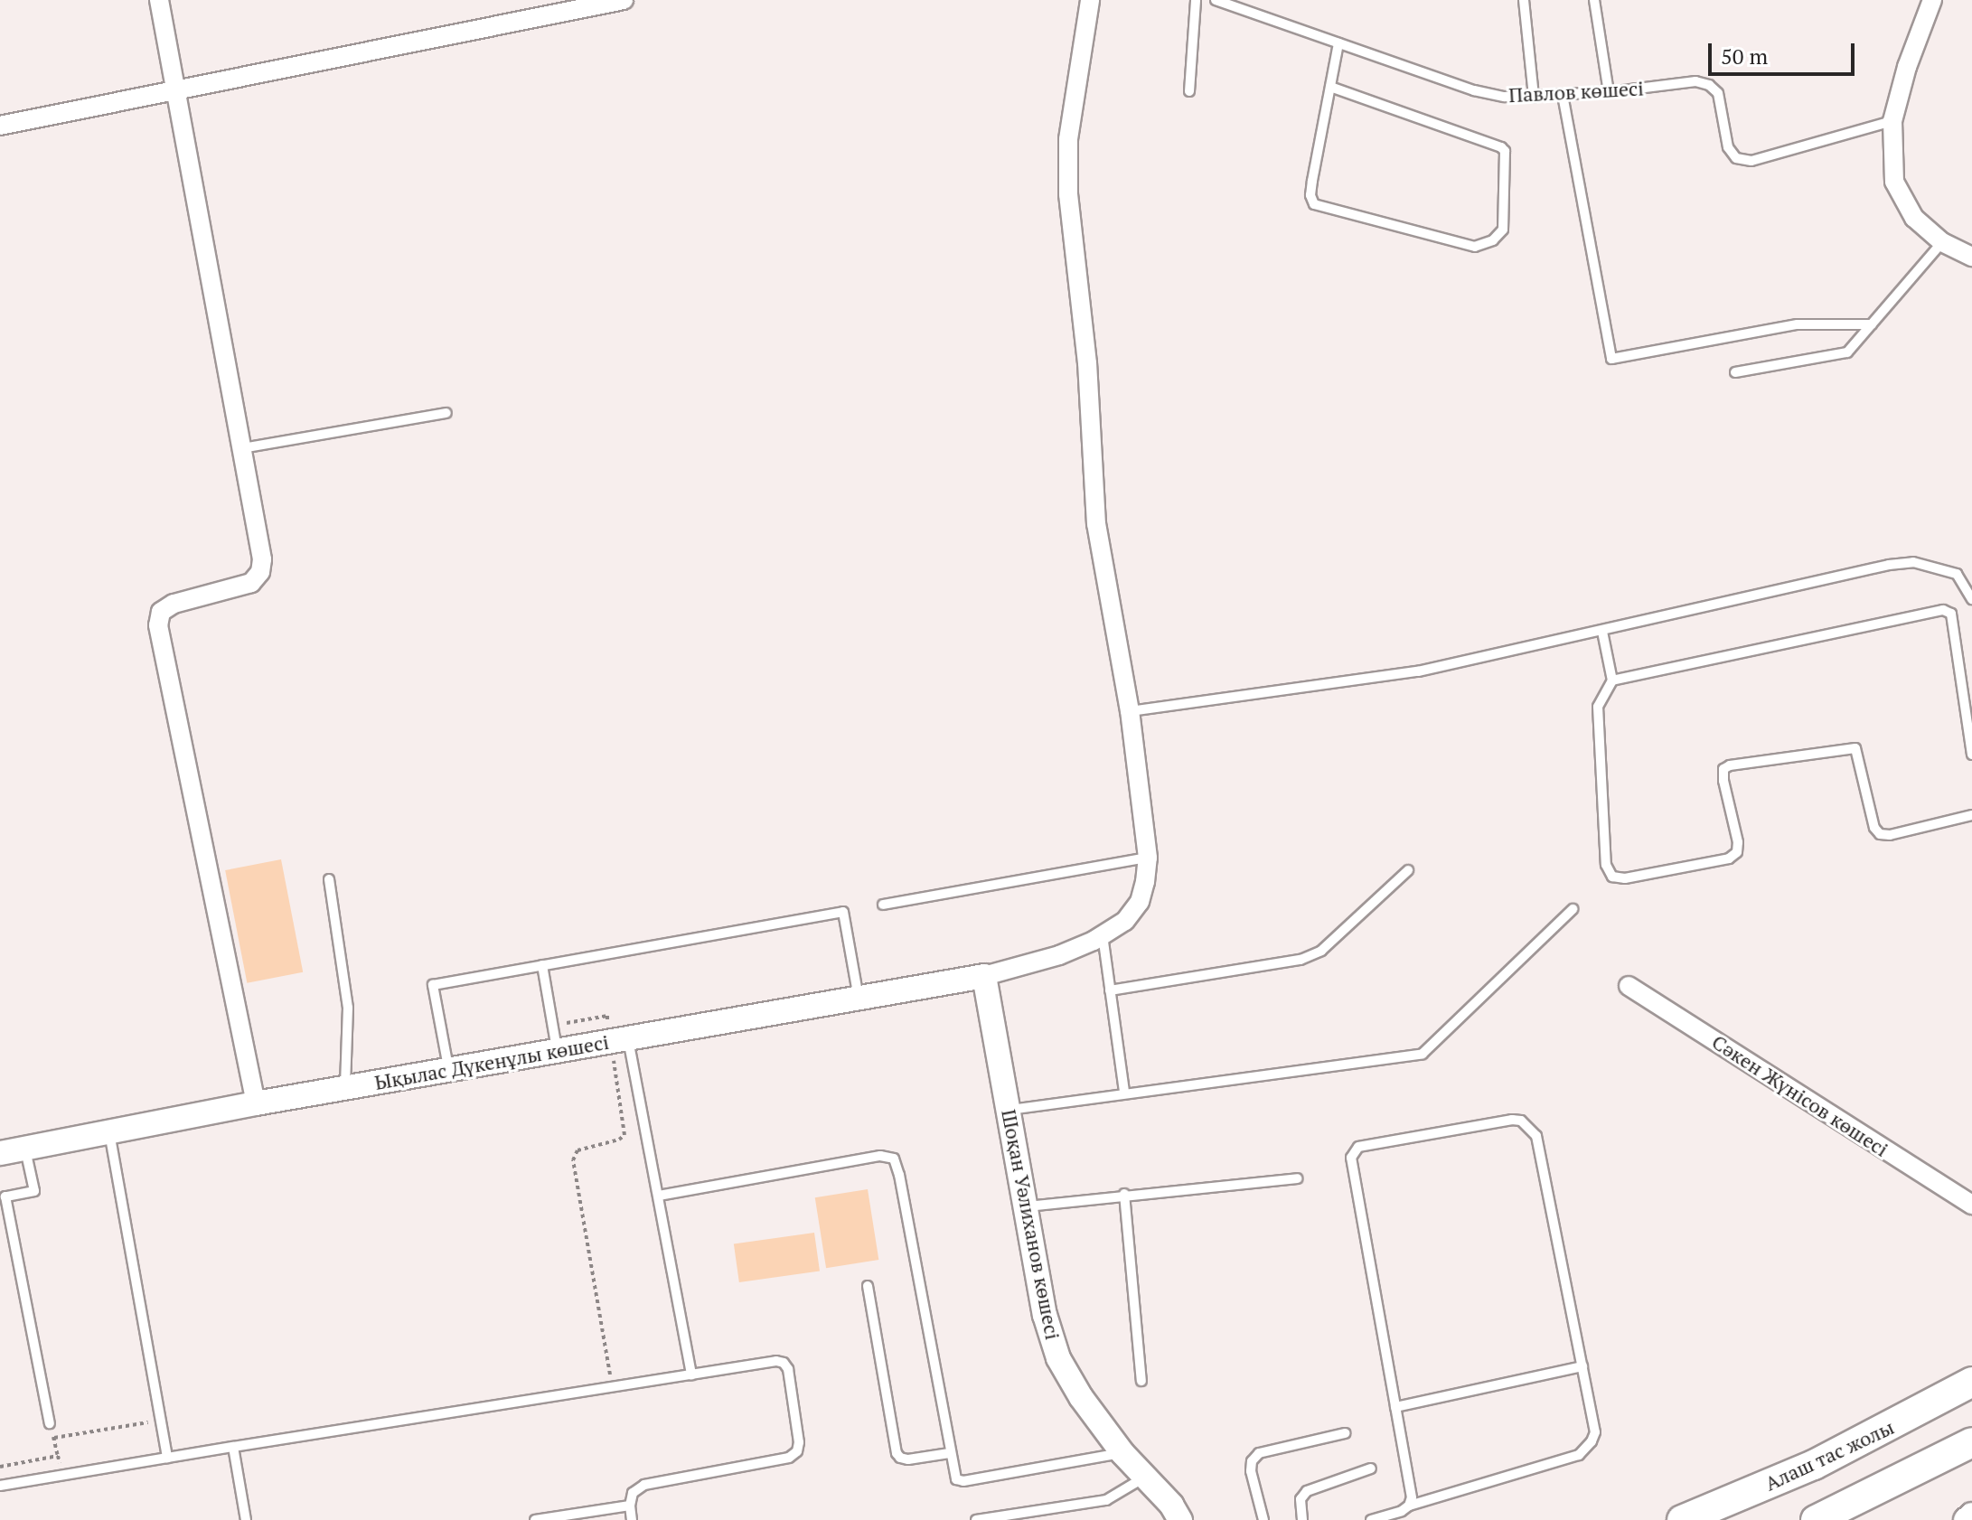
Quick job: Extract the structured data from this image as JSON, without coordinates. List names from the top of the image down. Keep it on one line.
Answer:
{"streets":{"main road":["Алаш тас жолы"],"street":["Ықылас Дүкенұлы көшесі","Сәкен Жүнісов көшесі","Шоқан Уәлиханов көшесі"],"lane":["Павлов көшесі"]},"crossings":[["Ықылас Дүкенұлы көшесі","Шоқан Уәлиханов көшесі"]],"scale_bar":"50 m"}
